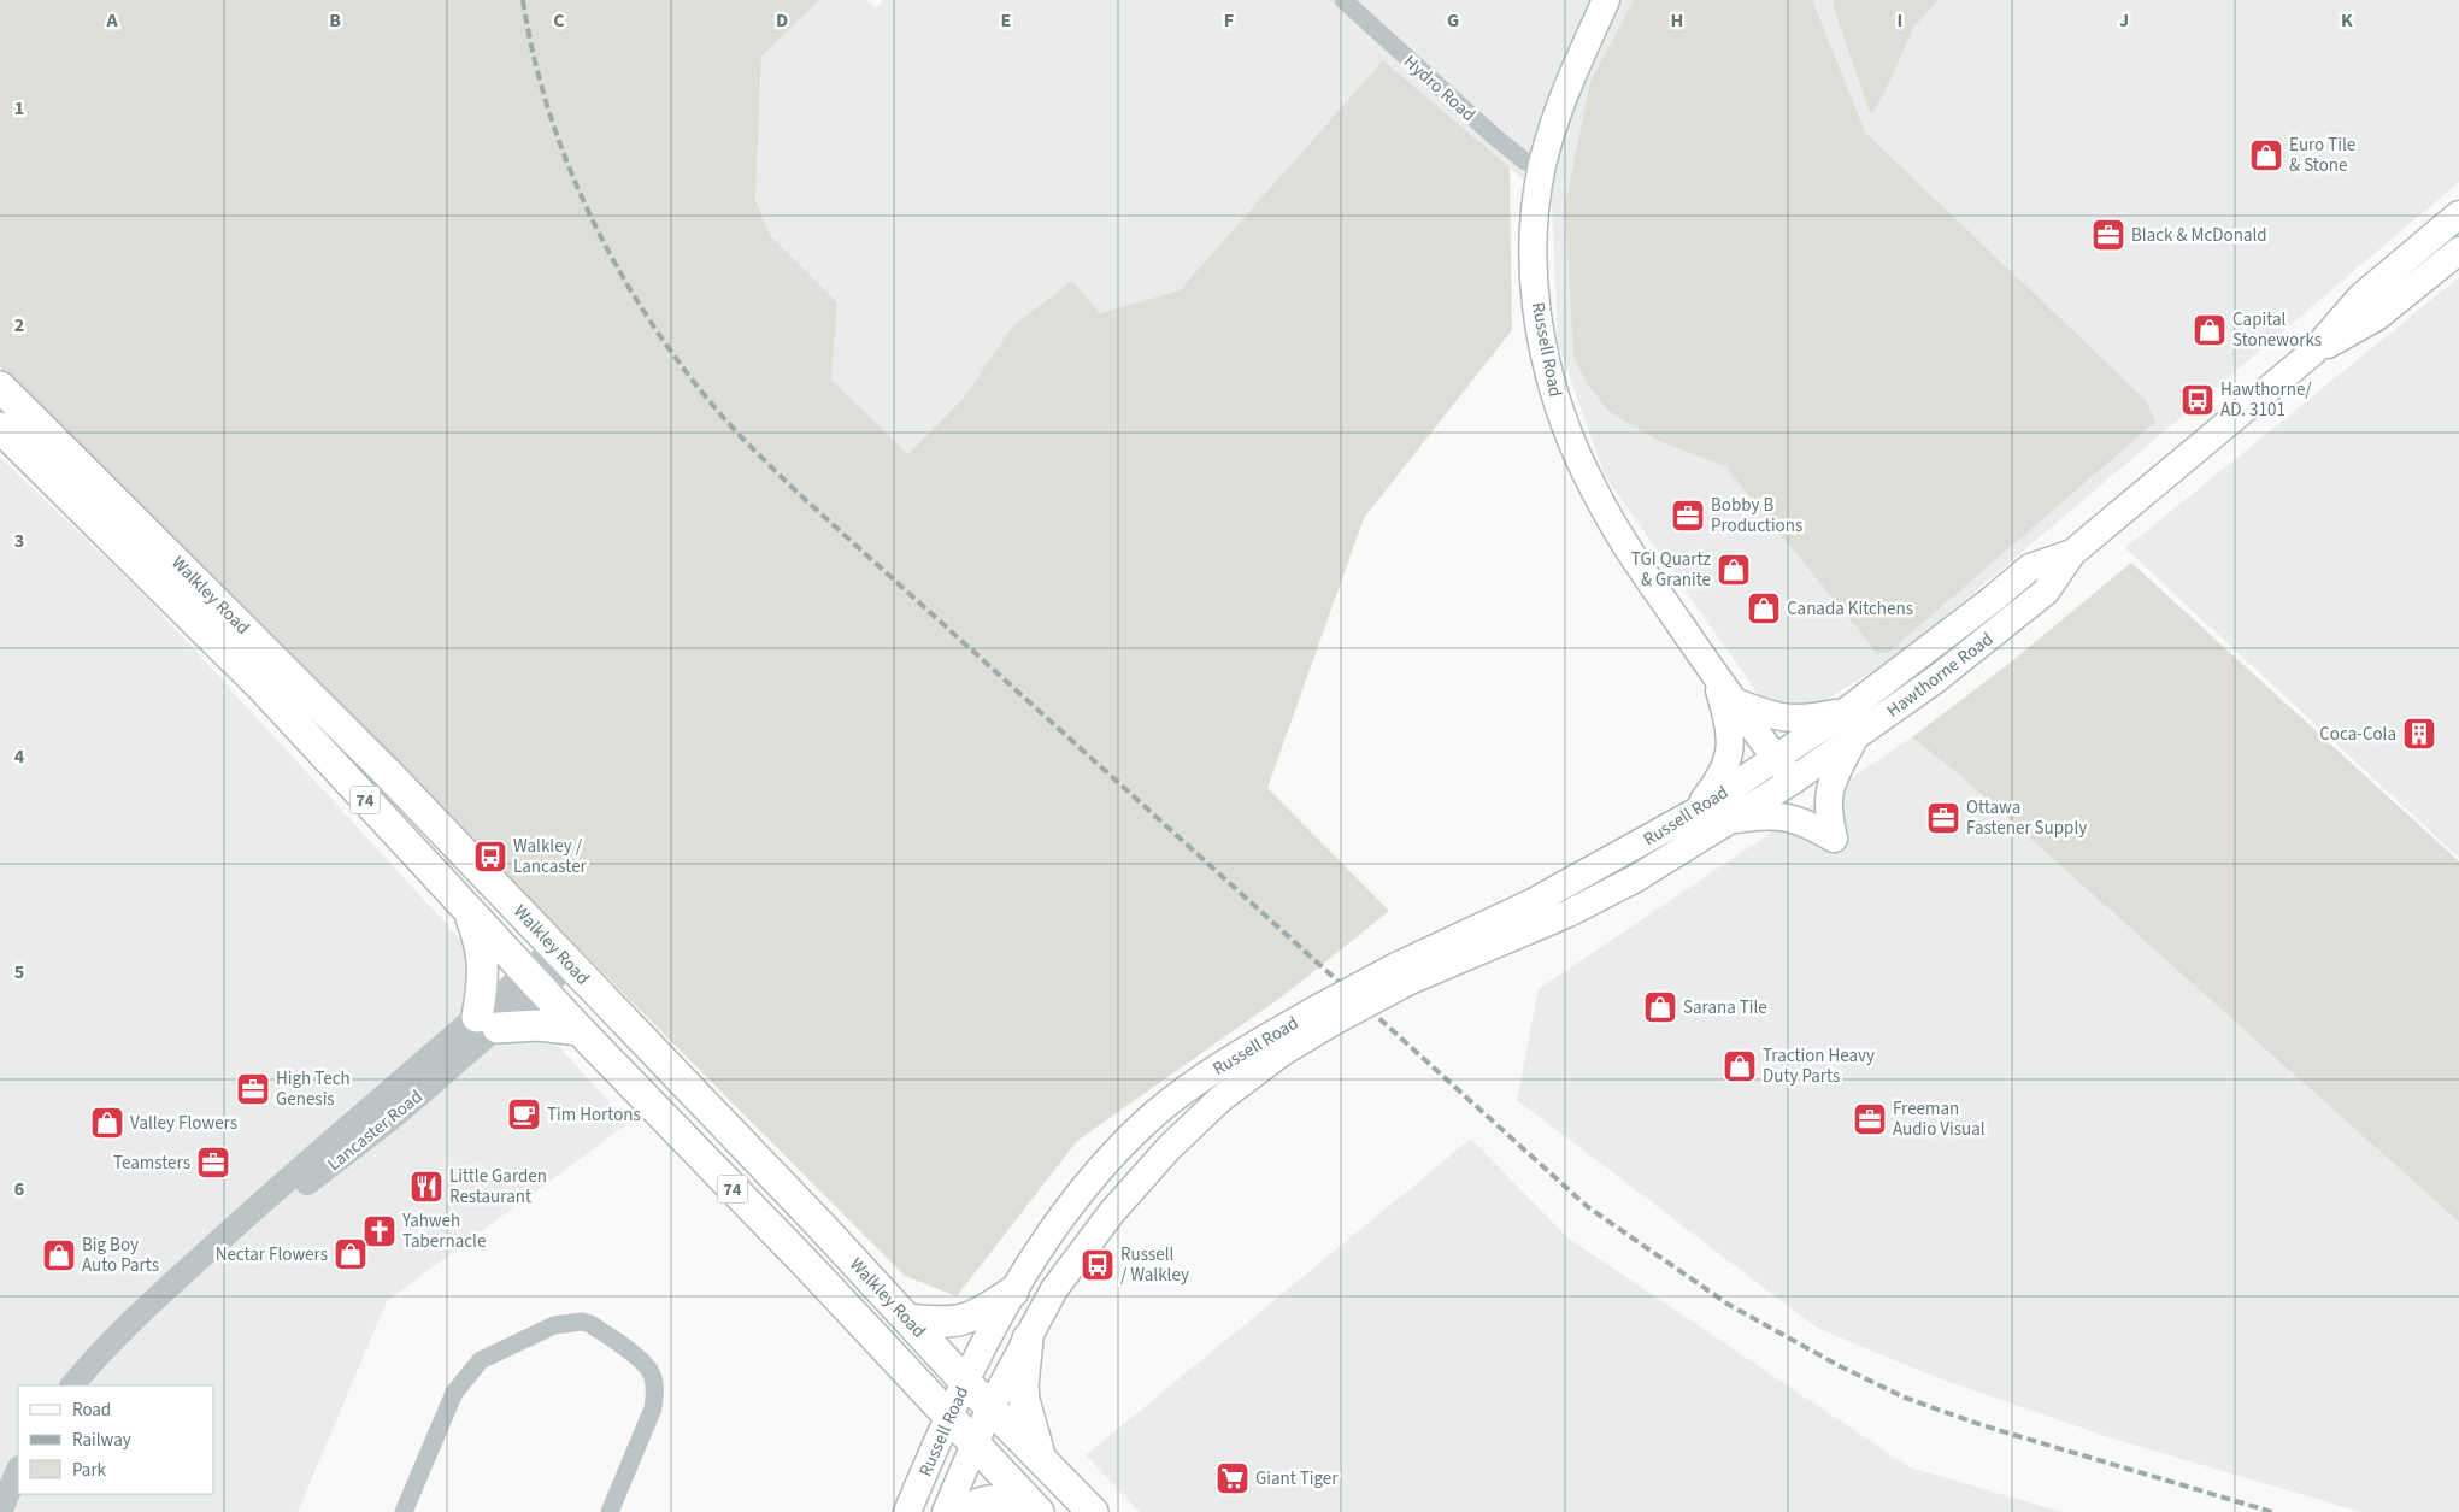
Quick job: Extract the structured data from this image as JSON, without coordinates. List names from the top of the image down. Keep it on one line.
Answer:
{"streets":{"main road":["Russell Road","Walkley Road","Hawthorne Road","74"],"street":["Hydro Road","Lancaster Road"]},"crossings":[["Hydro Road","Russell Road"],["Russell Road","Walkley Road"],["Russell Road","Hawthorne Road"],["Walkley Road","Lancaster Road"]],"places":{"shop":["Euro Tile & Stone","Capital Stoneworks","TGI Quartz & Granite","Canada Kitchens","Sarana Tile","Traction Heavy Duty Parts","Valley Flowers","Nectar Flowers","Big Boy Auto Parts"],"office":["Black & McDonald","Bobby B Productions","Ottawa Fastener Supply","High Tech Genesis","Freeman Audio Visual","Teamsters"],"bus stop":["Hawthorne/ AD. 3101","Walkley / Lancaster","Russell / Walkley"],"building":["Coca-Cola"],"cafe":["Tim Hortons"],"restaurant":["Little Garden Restaurant"],"church":["Yahweh Tabernacle"],"supermarket":["Giant Tiger"]},"legend":["Road","Railway","Park"],"grid":{"columns":["A","B","C","D","E","F","G","H","I","J","K"],"rows":["1","2","3","4","5","6"]}}
